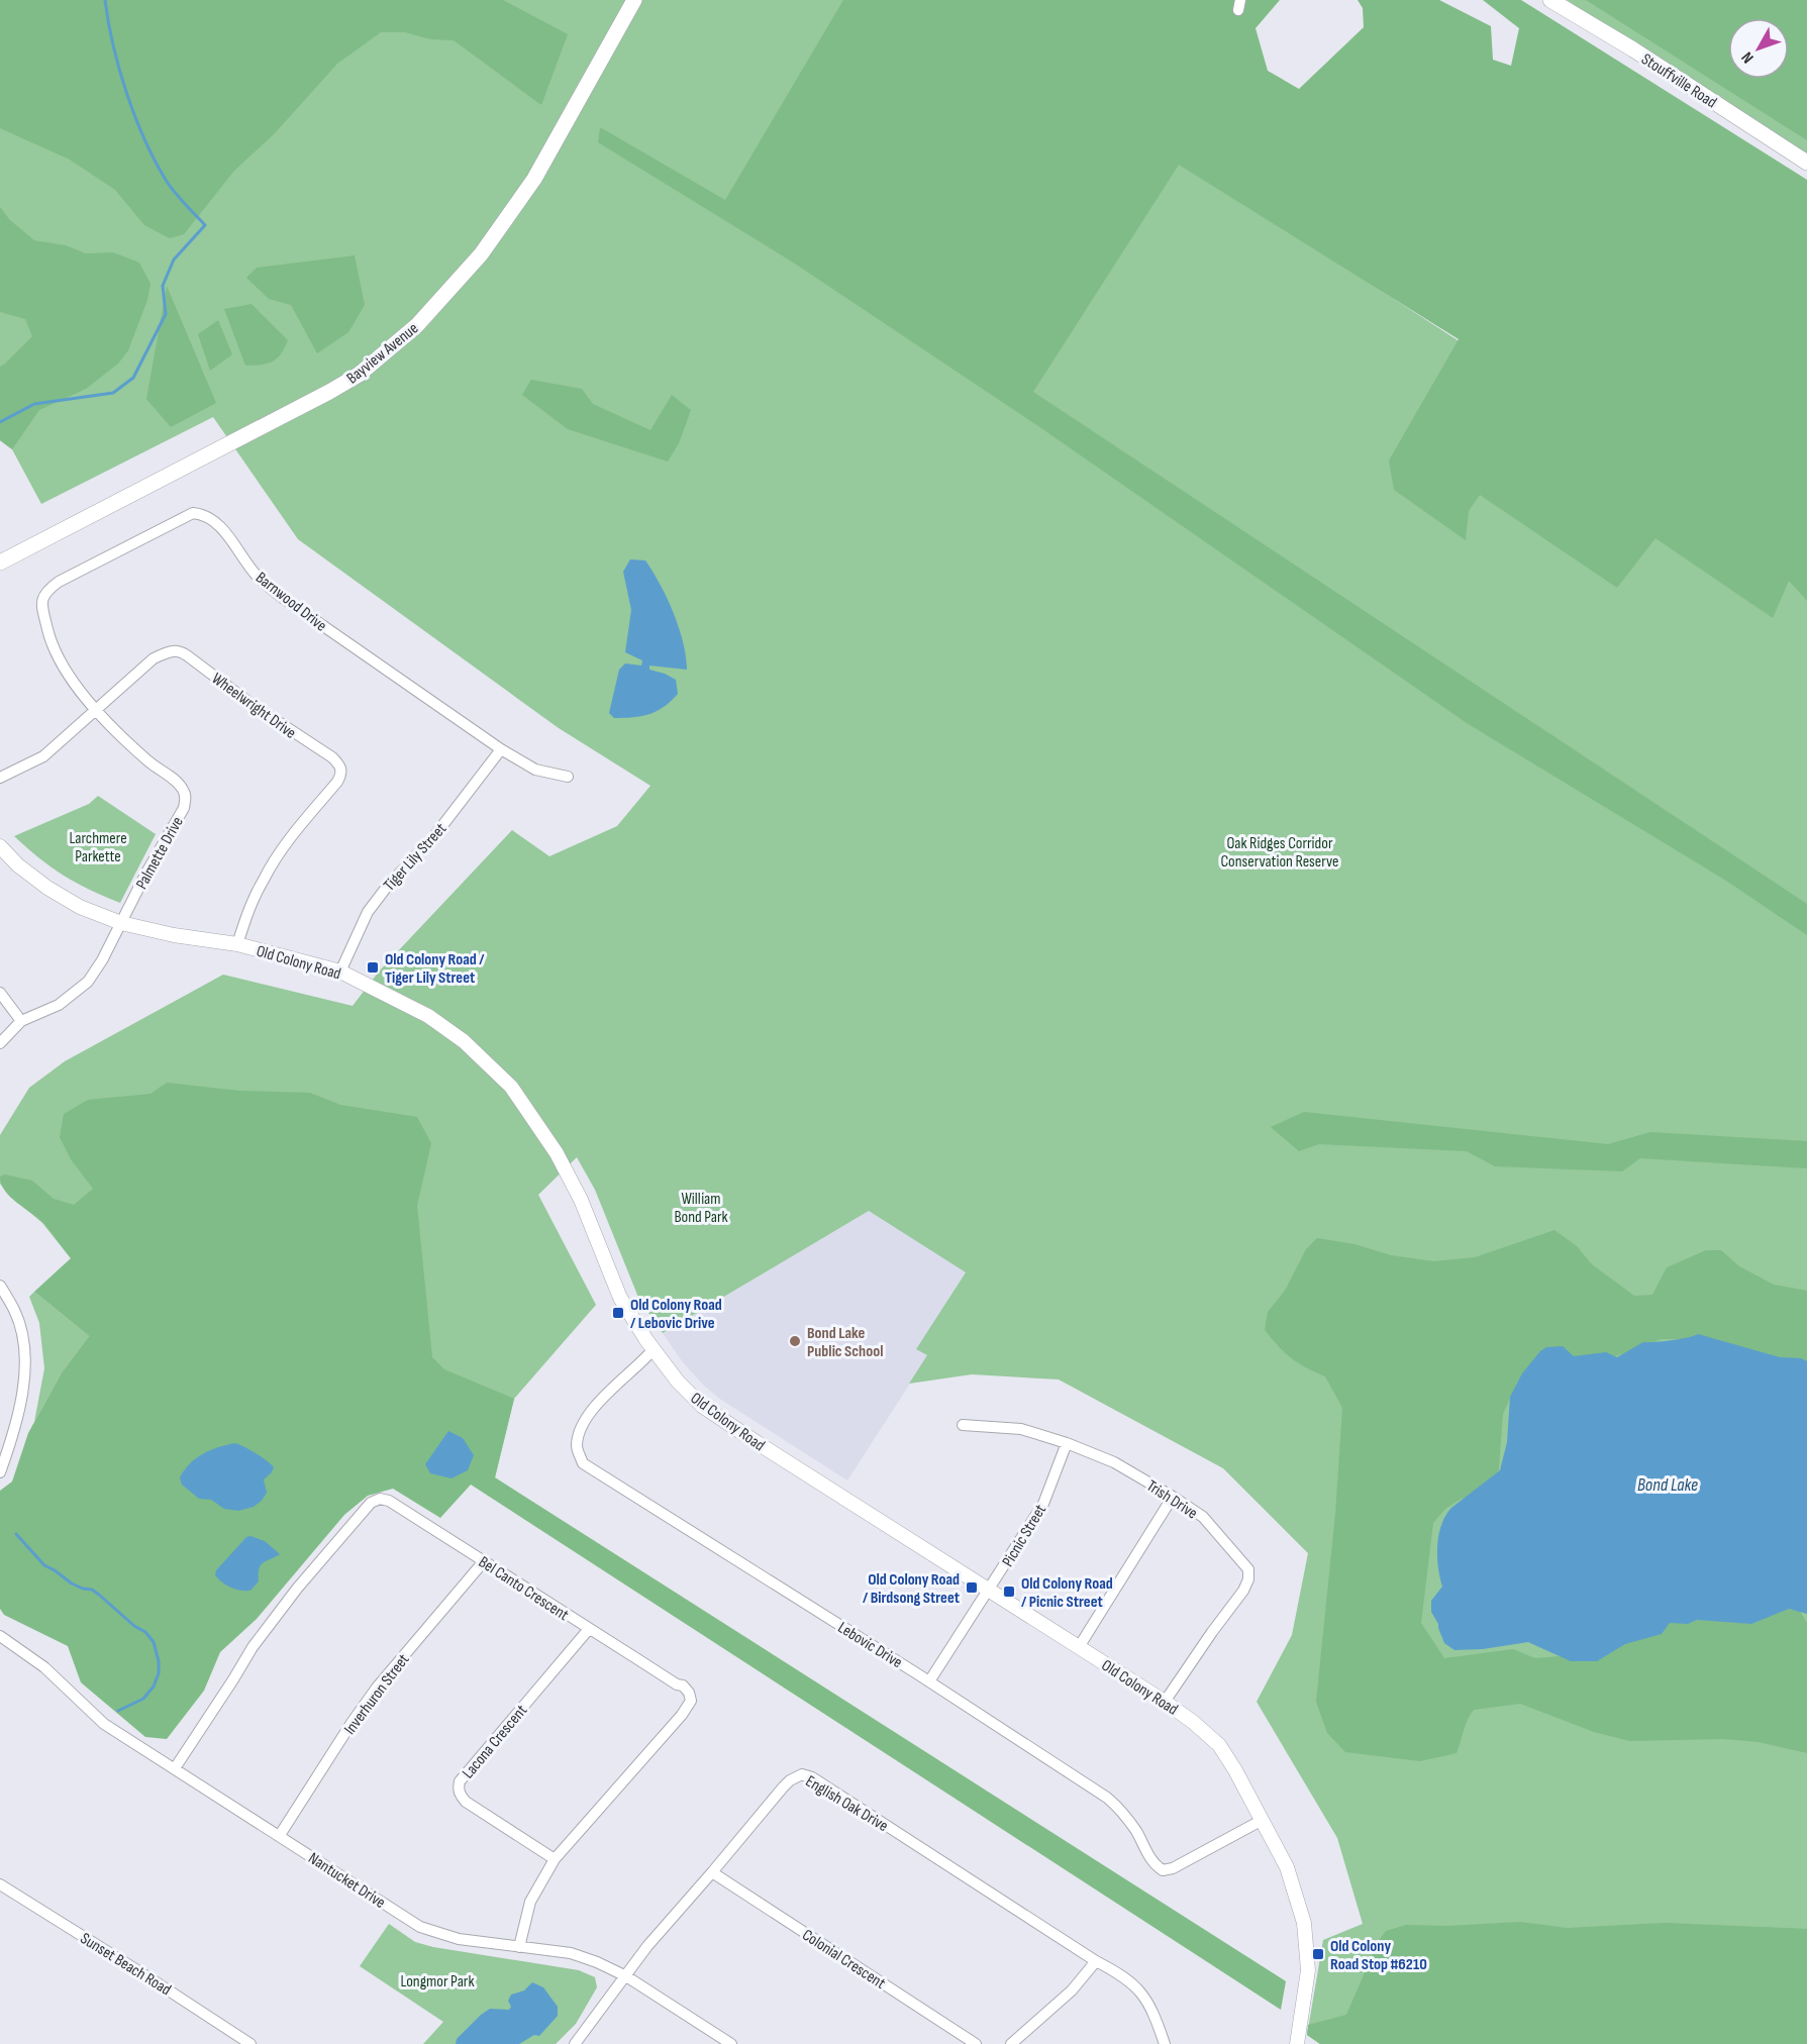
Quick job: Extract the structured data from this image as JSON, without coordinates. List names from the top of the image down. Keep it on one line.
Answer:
{"streets":{"main road":["Stouffville Road","Bayview Avenue"],"street":["Barnwood Drive","Wheelwright Drive","Palmette Drive","Tiger Lily Street","Old Colony Road","Trish Drive","Picnic Street","Bel Canto Crescent","Lebovic Drive","Inverhuron Street","Lacona Crescent","English Oak Drive","Nantucket Drive","Colonial Crescent","Sunset Beach Road"]},"crossings":[["Barnwood Drive","Wheelwright Drive"],["Barnwood Drive","Palmette Drive"],["Barnwood Drive","Tiger Lily Street"],["Wheelwright Drive","Palmette Drive"],["Wheelwright Drive","Old Colony Road"],["Palmette Drive","Old Colony Road"],["Tiger Lily Street","Old Colony Road"],["Old Colony Road","Trish Drive"],["Old Colony Road","Picnic Street"],["Old Colony Road","Lebovic Drive"],["Trish Drive","Picnic Street"],["Picnic Street","Lebovic Drive"],["Bel Canto Crescent","Inverhuron Street"],["Bel Canto Crescent","Lacona Crescent"],["Bel Canto Crescent","Nantucket Drive"],["Inverhuron Street","Nantucket Drive"],["English Oak Drive","Nantucket Drive"],["English Oak Drive","Colonial Crescent"]],"water":["Bond Lake"],"parks":["Larchmere Parkette","Oak Ridges Corridor Conservation Reserve","William Bond Park","Longmor Park"],"places":{"transit":["Old Colony Road / Tiger Lily Street","Old Colony Road / Lebovic Drive","Old Colony Road / Birdsong Street","Old Colony Road / Picnic Street","Old Colony Road Stop #6210"],"other":["Bond Lake Public School"]},"north":"bottom left"}
